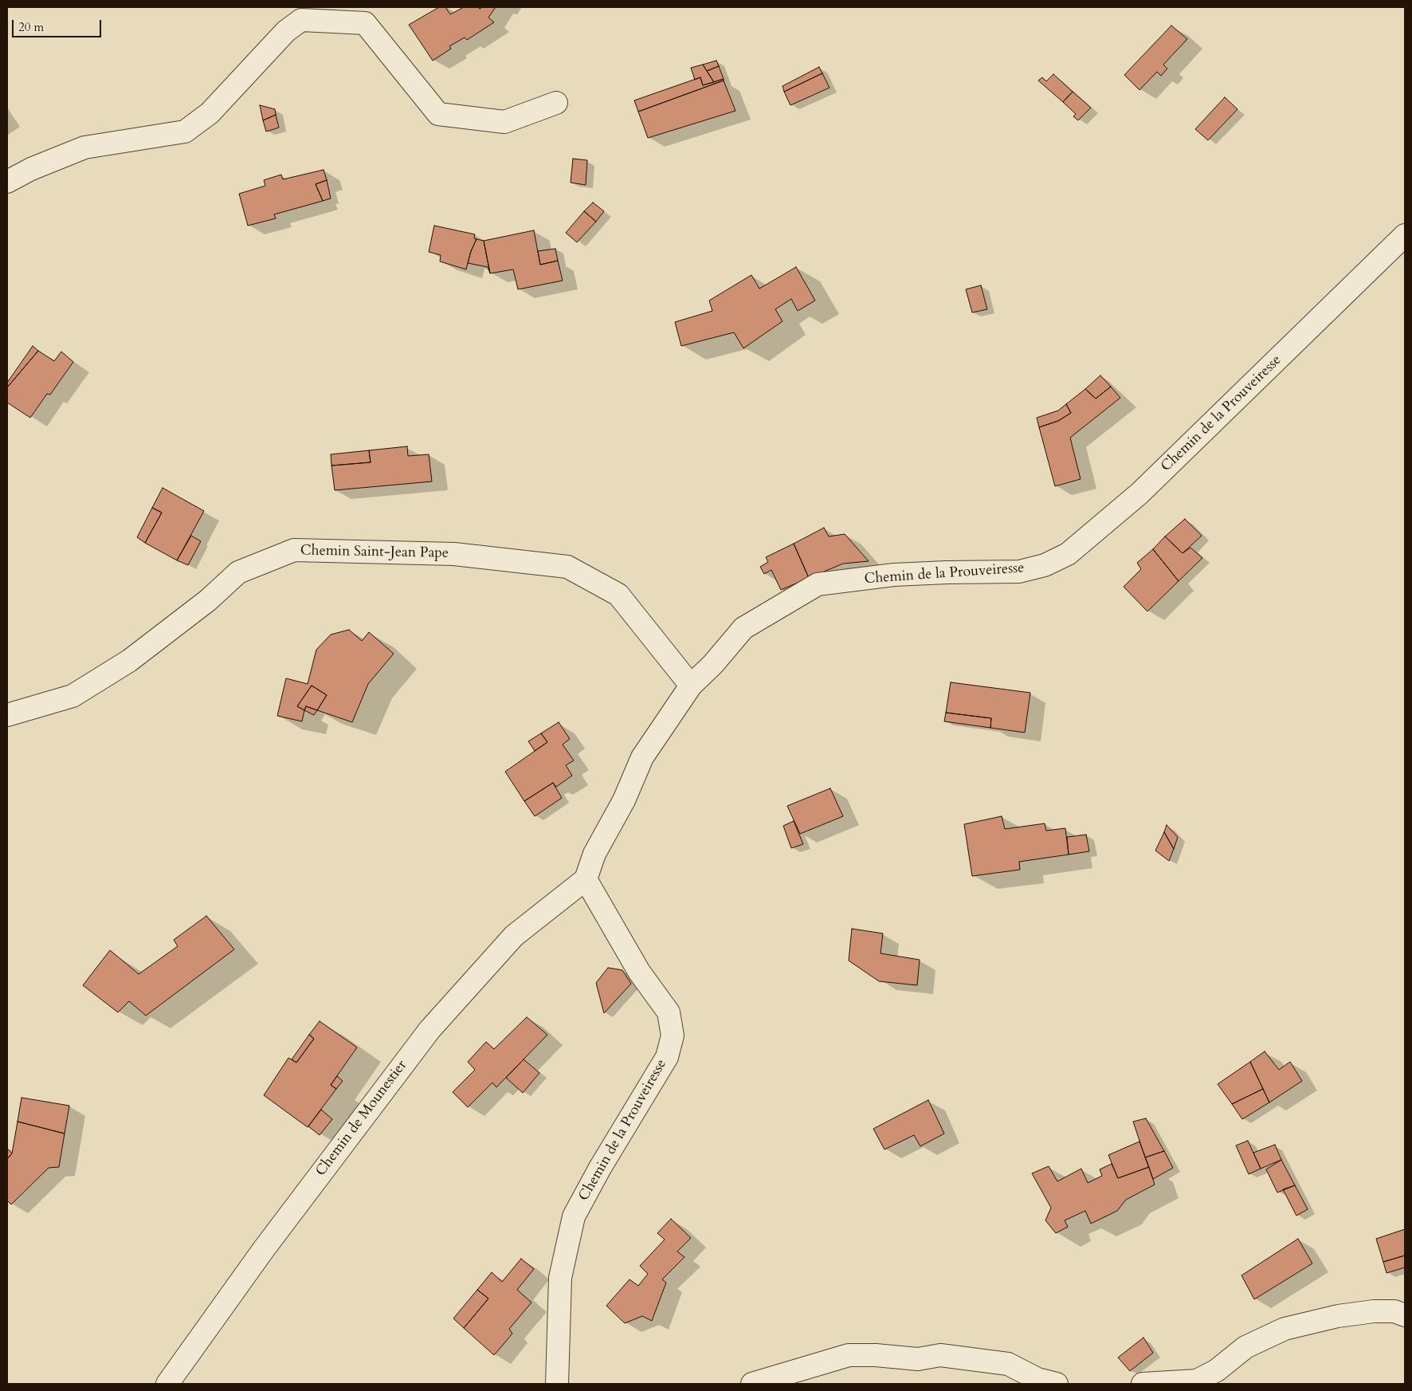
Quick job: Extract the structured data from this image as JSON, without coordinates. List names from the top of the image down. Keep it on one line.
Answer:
{"streets":{"street":["Chemin de la Prouveiresse","Chemin Saint-Jean Pape","Chemin de Mounestier"]},"crossings":[["Chemin de la Prouveiresse","Chemin Saint-Jean Pape"],["Chemin de la Prouveiresse","Chemin de Mounestier"]],"scale_bar":"20 m"}
